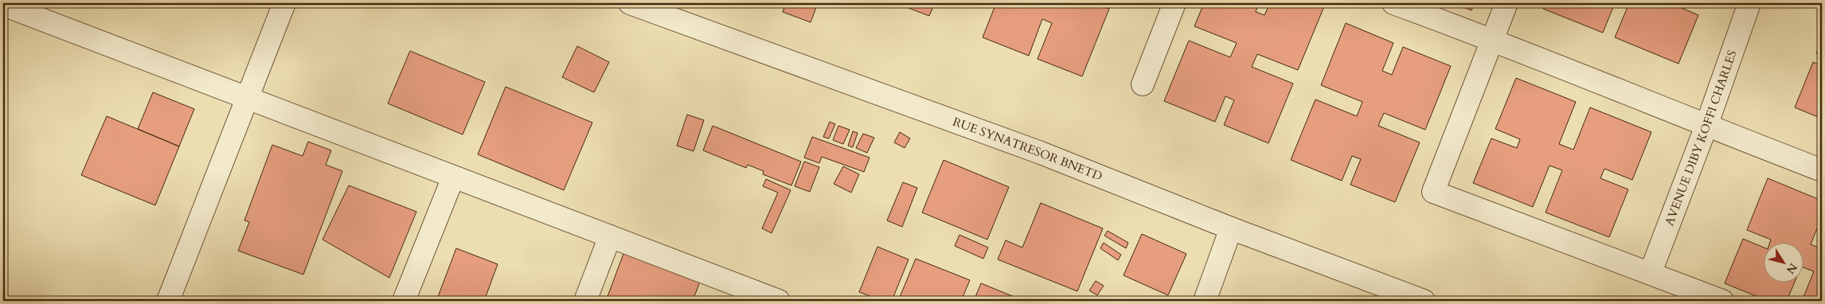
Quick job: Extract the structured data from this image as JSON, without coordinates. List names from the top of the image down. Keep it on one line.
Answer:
{"streets":{"street":["AVENUE DIBY KOFFI CHARLES","RUE SYNATRESOR BNETD"]},"north":"bottom right"}
